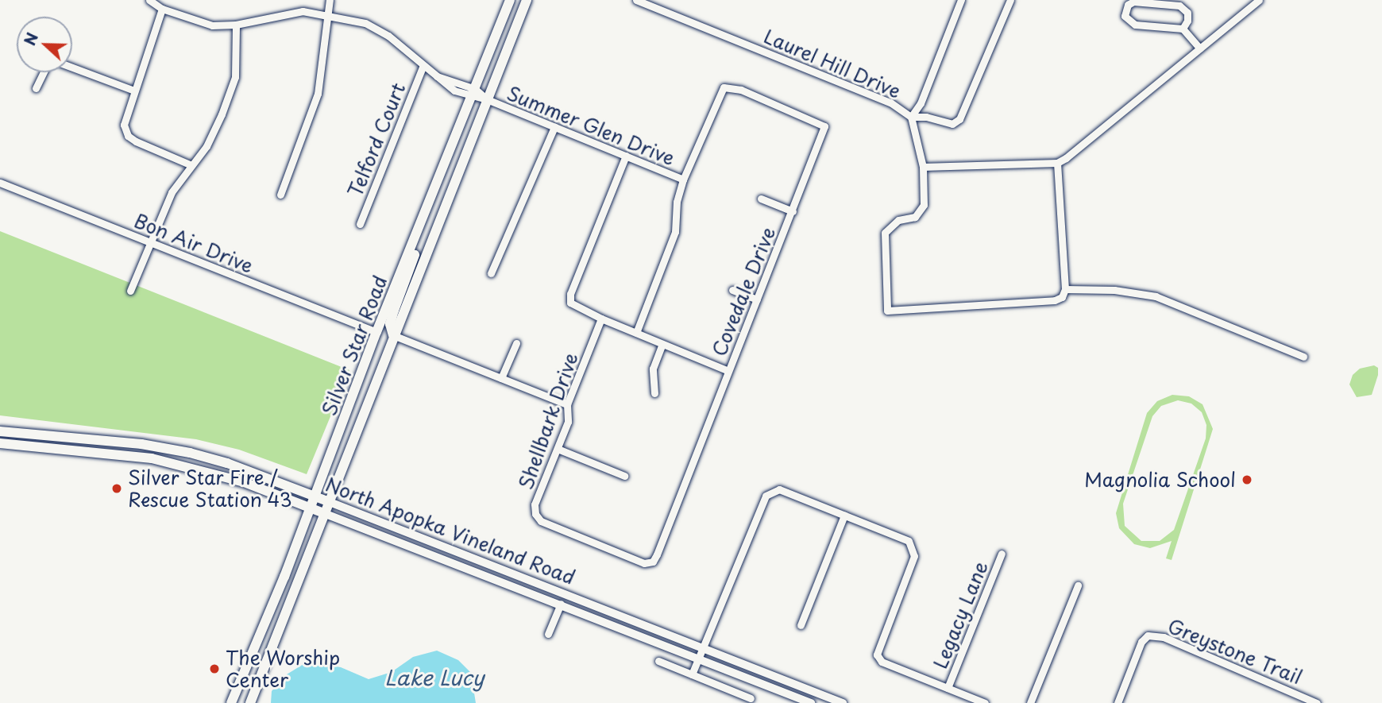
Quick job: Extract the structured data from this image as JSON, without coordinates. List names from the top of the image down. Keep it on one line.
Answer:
{"streets":{"main road":["Silver Star Road","North Apopka Vineland Road"],"street":["Laurel Hill Drive","Summer Glen Drive","Telford Court","Bon Air Drive","Covedale Drive","Shellbark Drive","Legacy Lane","Greystone Trail"]},"crossings":[["Summer Glen Drive","Covedale Drive"],["Summer Glen Drive","Silver Star Road"],["Bon Air Drive","Silver Star Road"],["Covedale Drive","Shellbark Drive"],["Silver Star Road","North Apopka Vineland Road"]],"water":["Lake Lucy"],"places":["Magnolia School","Silver Star Fire / Rescue Station 43","The Worship Center"],"north":"left"}
